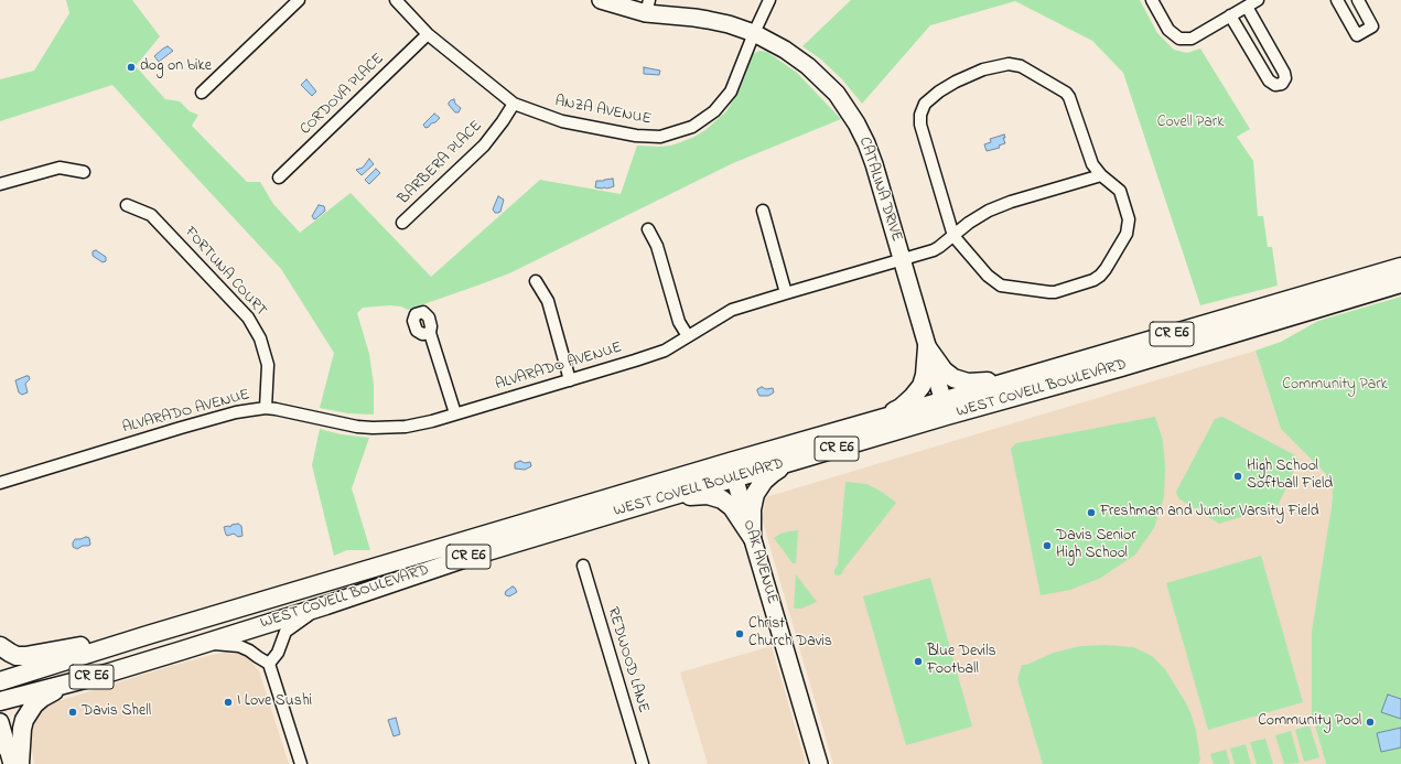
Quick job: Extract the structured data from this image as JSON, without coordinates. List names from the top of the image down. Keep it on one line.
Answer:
{"streets":{"main road":["CR E6","WEST COVELL BOULEVARD"],"street":["CORDOVA PLACE","ANZA AVENUE","BARBERA PLACE","CATALINA DRIVE","FORTUNA COURT","ALVARADO AVENUE","OAK AVENUE","REDWOOD LANE"]},"crossings":[["CORDOVA PLACE","ANZA AVENUE"],["ANZA AVENUE","BARBERA PLACE"],["ANZA AVENUE","CATALINA DRIVE"],["CATALINA DRIVE","ALVARADO AVENUE"],["CATALINA DRIVE","WEST COVELL BOULEVARD"],["FORTUNA COURT","ALVARADO AVENUE"],["WEST COVELL BOULEVARD","OAK AVENUE"]],"parks":["Covell Park","Community Park"],"places":["dog on bike","High School Softball Field","Freshman and Junior Varsity Field","Davis Senior High School","Christ Church Davis","Blue Devils Football","I Love Sushi","Davis Shell","Community Pool"]}
